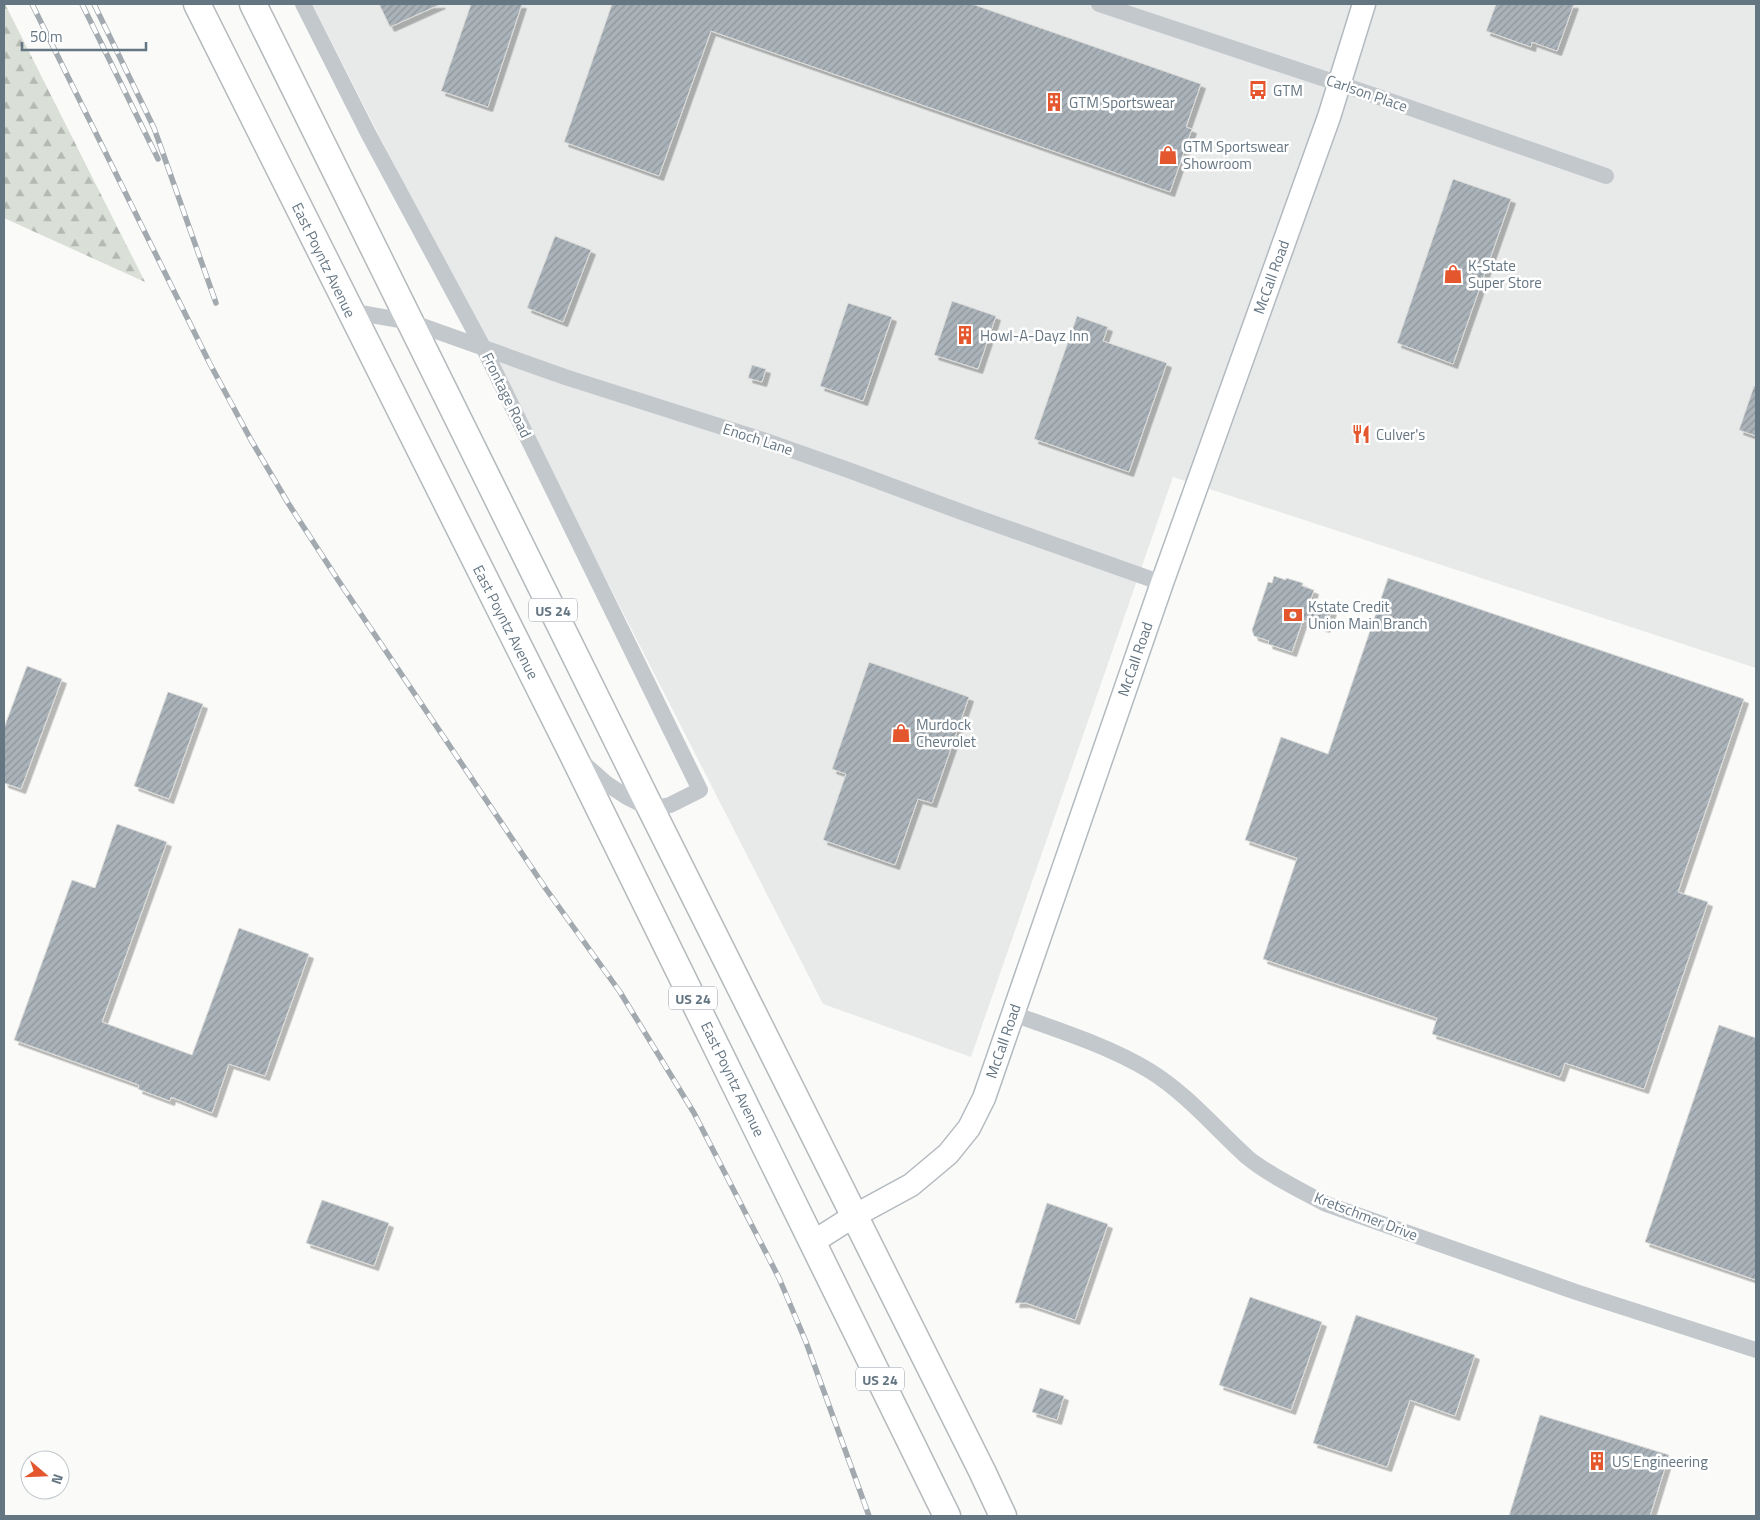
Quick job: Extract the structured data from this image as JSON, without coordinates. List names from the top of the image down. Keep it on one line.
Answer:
{"streets":{"highway":["East Poyntz Avenue","US 24"],"main road":["McCall Road"],"street":["Carlson Place","Frontage Road","Enoch Lane","Kretschmer Drive"]},"crossings":[["Carlson Place","McCall Road"],["East Poyntz Avenue","McCall Road"],["East Poyntz Avenue","Enoch Lane"],["East Poyntz Avenue","US 24"],["McCall Road","Enoch Lane"],["McCall Road","US 24"],["McCall Road","Kretschmer Drive"],["Frontage Road","Enoch Lane"],["Frontage Road","US 24"],["Enoch Lane","US 24"]],"places":{"bus stop":["GTM"],"building":["GTM Sportswear","Howl-A-Dayz Inn","US Engineering"],"shop":["GTM Sportswear Showroom","K-State Super Store","Murdock Chevrolet"],"restaurant":["Culver's"],"bank":["Kstate Credit Union Main Branch"]},"scale_bar":"50 m","north":"right"}
